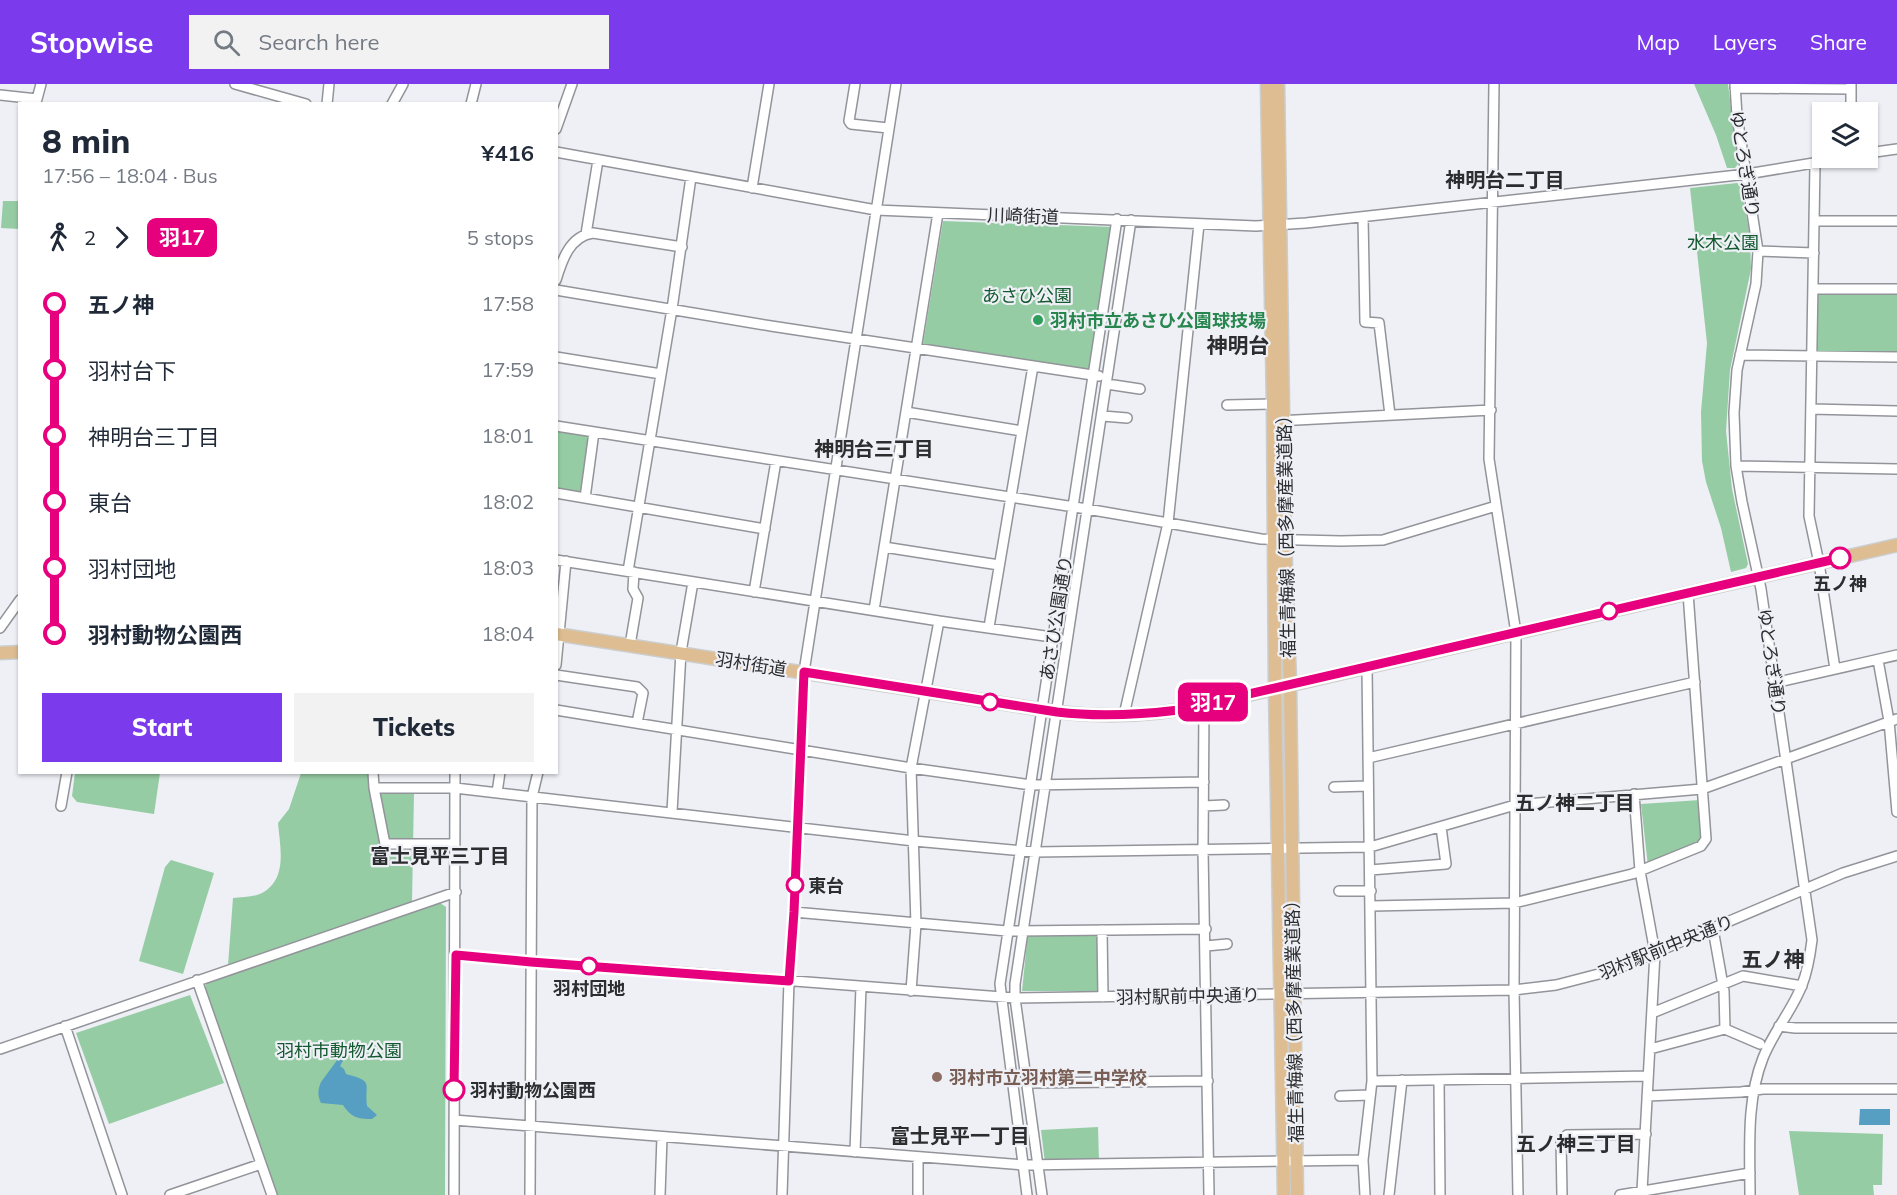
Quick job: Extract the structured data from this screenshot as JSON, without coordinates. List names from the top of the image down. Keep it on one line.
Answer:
{"streets":{"main road":["福生青梅線（西多摩産業道路）","羽村街道"],"street":["ゆとろぎ通り","川崎街道","あさひ公園通り","羽村駅前中央通り"]},"crossings":[["ゆとろぎ通り","川崎街道"],["ゆとろぎ通り","羽村街道"],["ゆとろぎ通り","羽村駅前中央通り"],["川崎街道","福生青梅線（西多摩産業道路）"],["川崎街道","あさひ公園通り"],["福生青梅線（西多摩産業道路）","羽村街道"],["福生青梅線（西多摩産業道路）","羽村駅前中央通り"],["あさひ公園通り","羽村街道"],["あさひ公園通り","羽村駅前中央通り"]],"districts":["神明台二丁目","神明台","神明台三丁目","五ノ神二丁目","富士見平三丁目","五ノ神","富士見平一丁目","五ノ神三丁目"],"parks":["水木公園","あさひ公園","羽村市動物公園"],"places":["羽村市立あさひ公園球技場","五ノ神","東台","羽村団地","羽村市立羽村第二中学校","羽村動物公園西"],"lines":["bus line 羽17"],"page":{"header":"Stopwise","search":"Search here","nav":["Map","Layers","Share"],"on_map":"羽17","heading":["8 min","17:56 – 18:04 · Bus","¥416"],"legs":["2","羽17","5 stops"],"list":[{"name":"五ノ神","value":"17:58"},{"name":"羽村台下","value":"17:59"},{"name":"神明台三丁目","value":"18:01"},{"name":"東台","value":"18:02"},{"name":"羽村団地","value":"18:03"},{"name":"羽村動物公園西","value":"18:04"}],"buttons":["Start","Tickets"]}}
